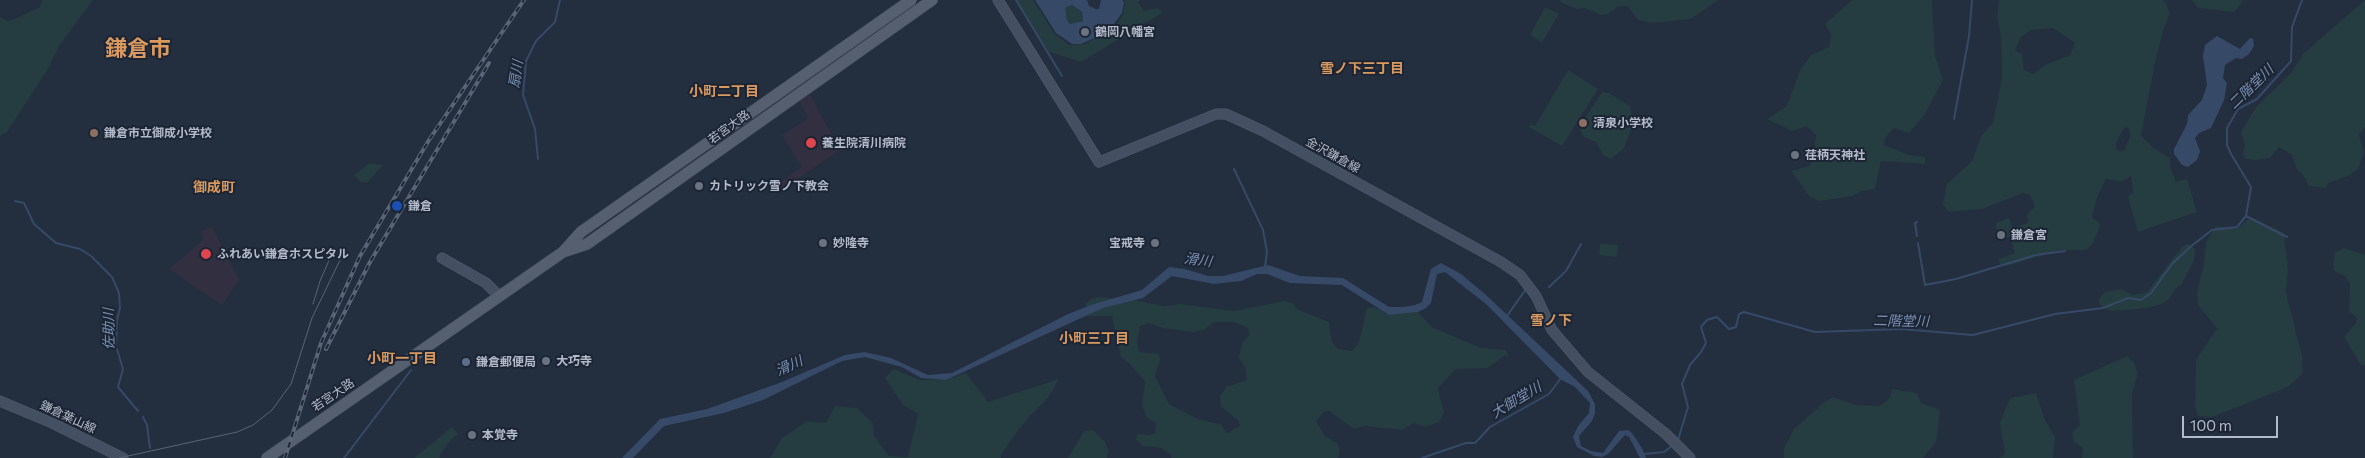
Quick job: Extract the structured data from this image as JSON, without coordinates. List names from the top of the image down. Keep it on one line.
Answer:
{"streets":{"main road":["若宮大路","金沢鎌倉線","鎌倉葉山線"]},"districts":["鎌倉市","雪ノ下三丁目","小町二丁目","御成町","雪ノ下","小町三丁目","小町一丁目"],"water":["扇川","二階堂川","滑川","佐助川","大御堂川"],"places":["鶴岡八幡宮","清泉小学校","鎌倉市立御成小学校","養生院清川病院","荏柄天神社","カトリック雪ノ下教会","鎌倉","鎌倉宮","妙隆寺","宝戒寺","ふれあい鎌倉ホスピタル","大巧寺","鎌倉郵便局","本覚寺"],"scale_bar":"100 m"}
